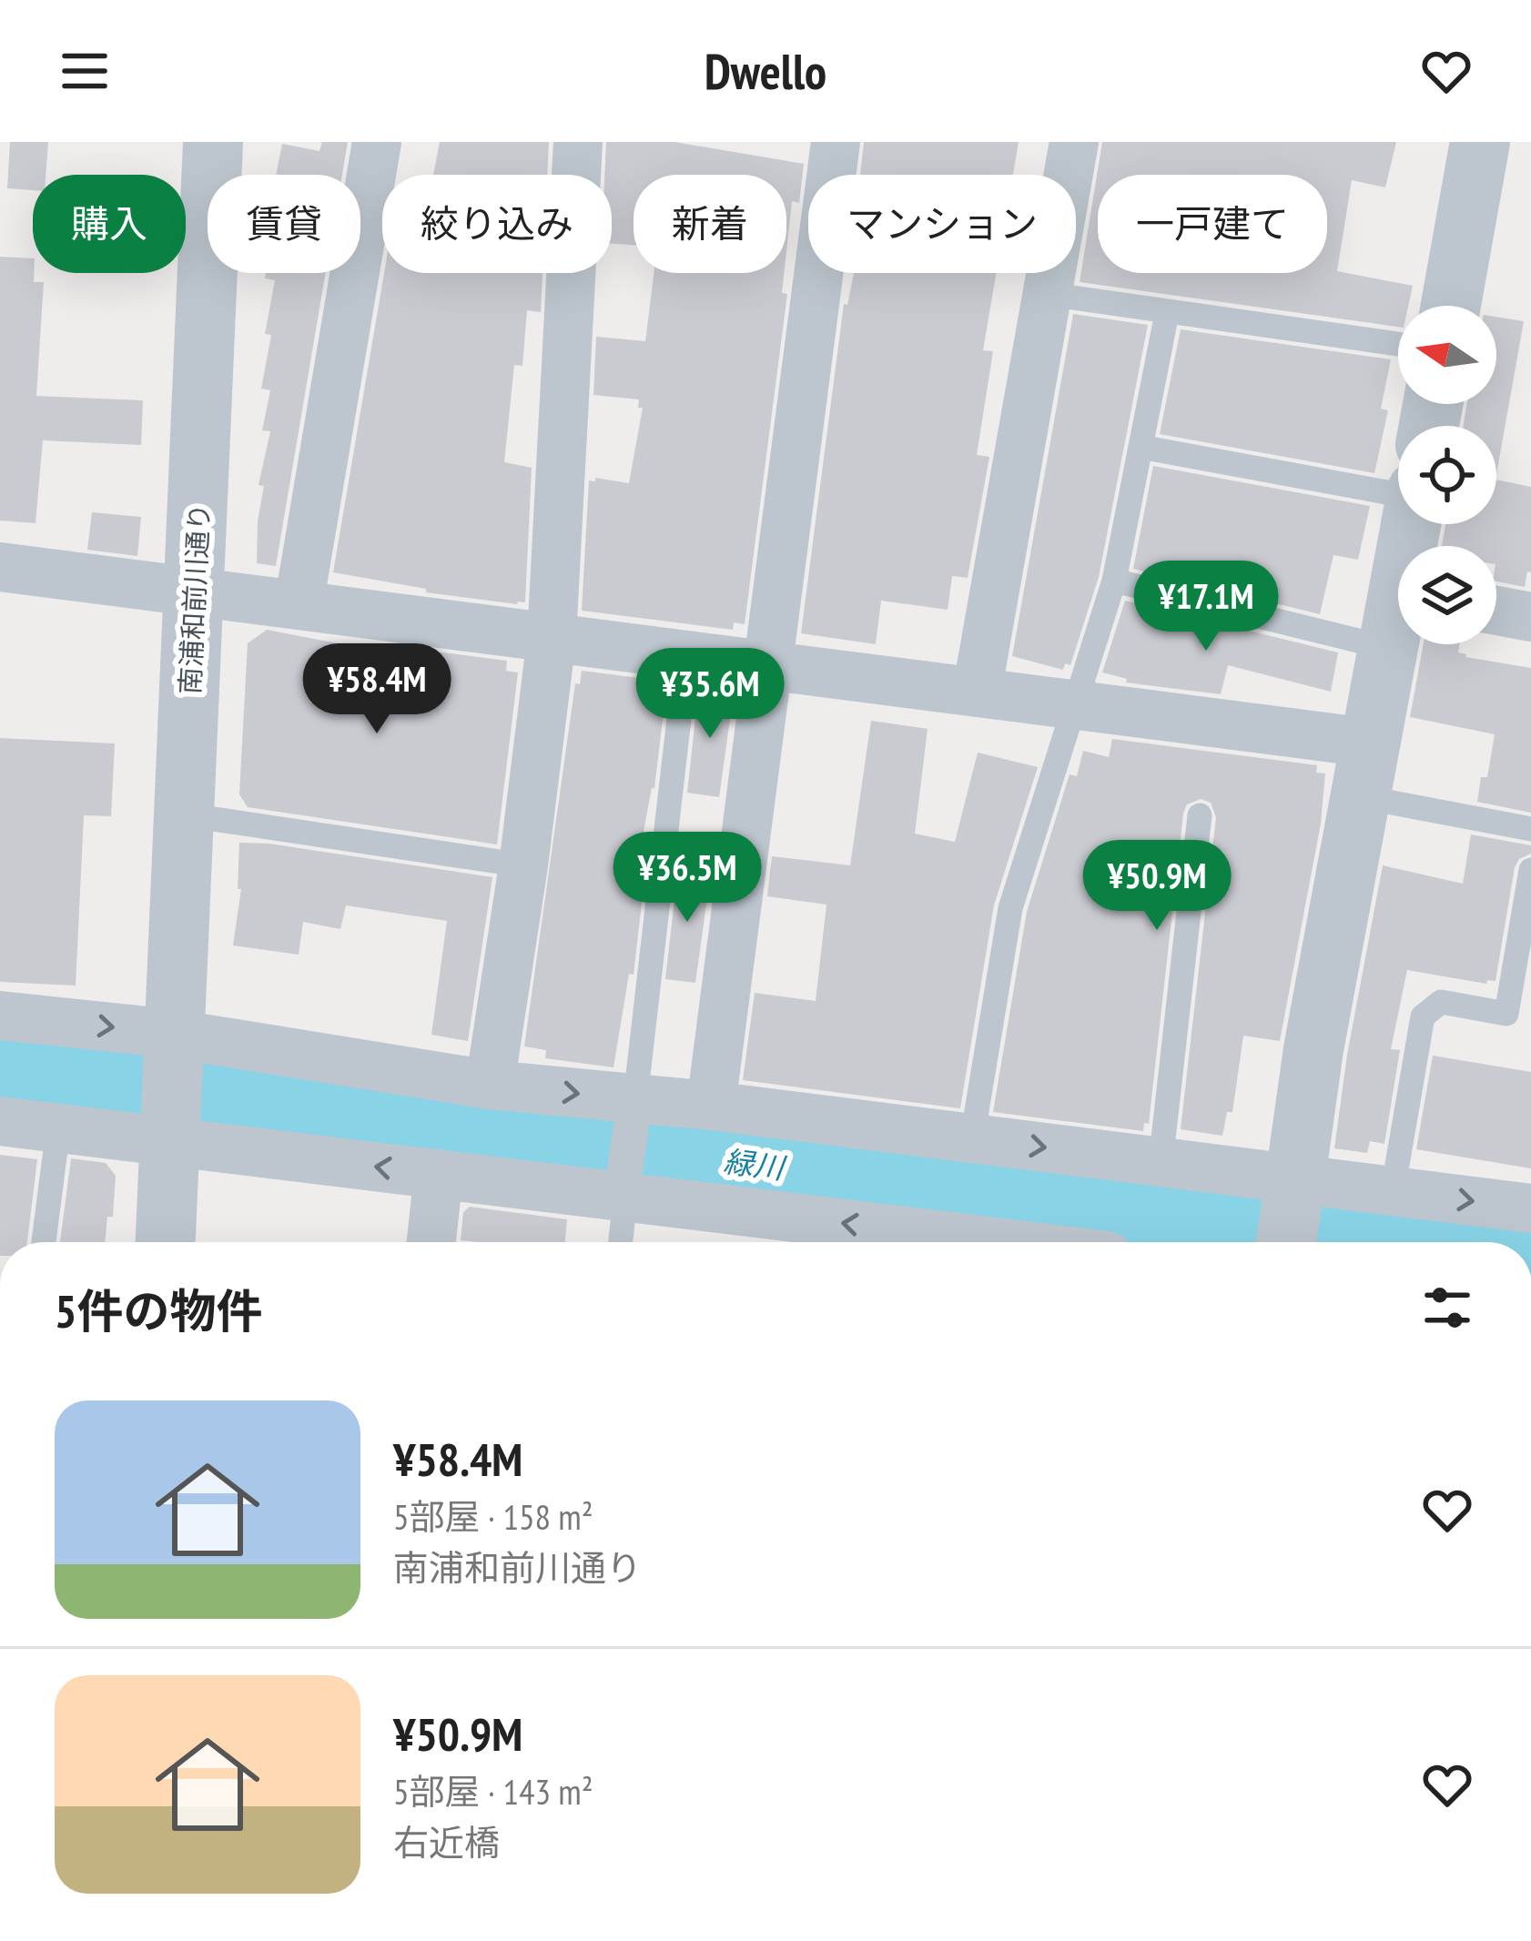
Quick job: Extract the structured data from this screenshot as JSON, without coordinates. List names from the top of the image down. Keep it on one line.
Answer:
{"streets":{"street":["南浦和前川通り"]},"water":["緑川"],"north":"left","page":{"header":"Dwello","chip":["購入","賃貸","絞り込み","新着","マンション","一戸建て"],"price":["¥17.1M","¥58.4M","¥35.6M","¥36.5M","¥50.9M"],"heading":"5件の物件","list":[{"name":"¥58.4M","note":"5部屋 · 158 m² · 南浦和前川通り"},{"name":"¥50.9M","note":"5部屋 · 143 m² · 右近橋"}]}}
